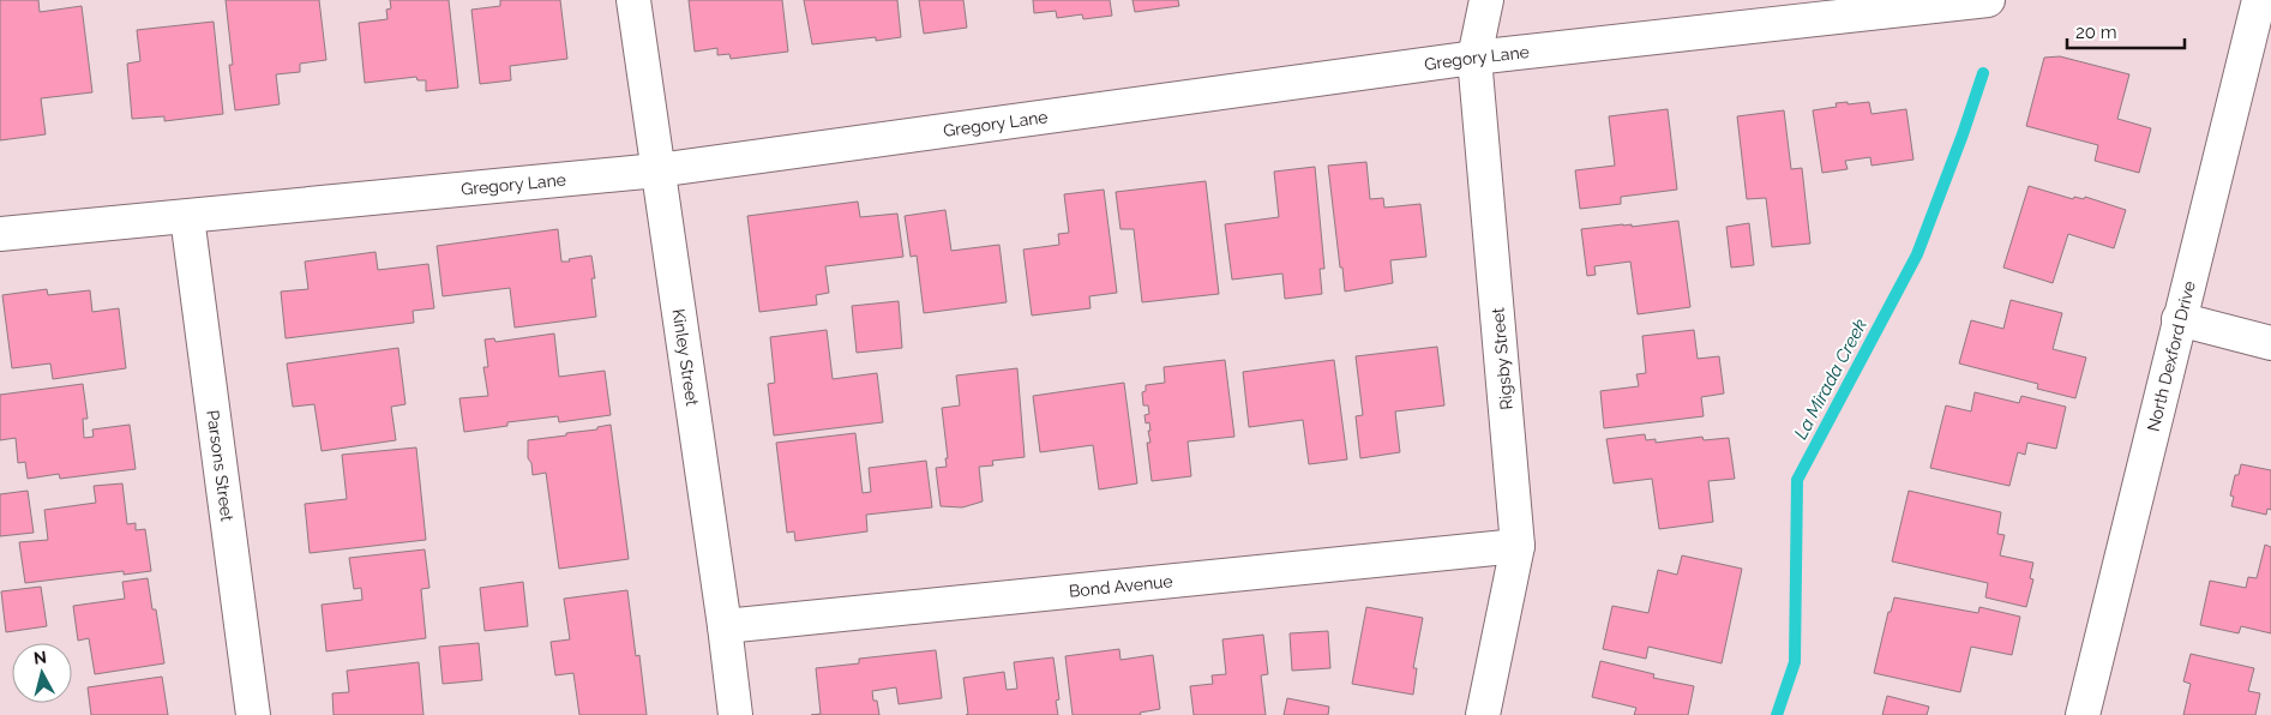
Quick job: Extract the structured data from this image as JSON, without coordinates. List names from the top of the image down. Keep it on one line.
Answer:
{"streets":{"street":["Gregory Lane","Kinley Street","North Dexford Drive","Rigsby Street","Parsons Street","Bond Avenue"]},"crossings":[["Gregory Lane","Kinley Street"],["Gregory Lane","Rigsby Street"],["Gregory Lane","Parsons Street"],["Kinley Street","Bond Avenue"],["Rigsby Street","Bond Avenue"]],"water":["La Mirada Creek"],"scale_bar":"20 m","north":"top"}
